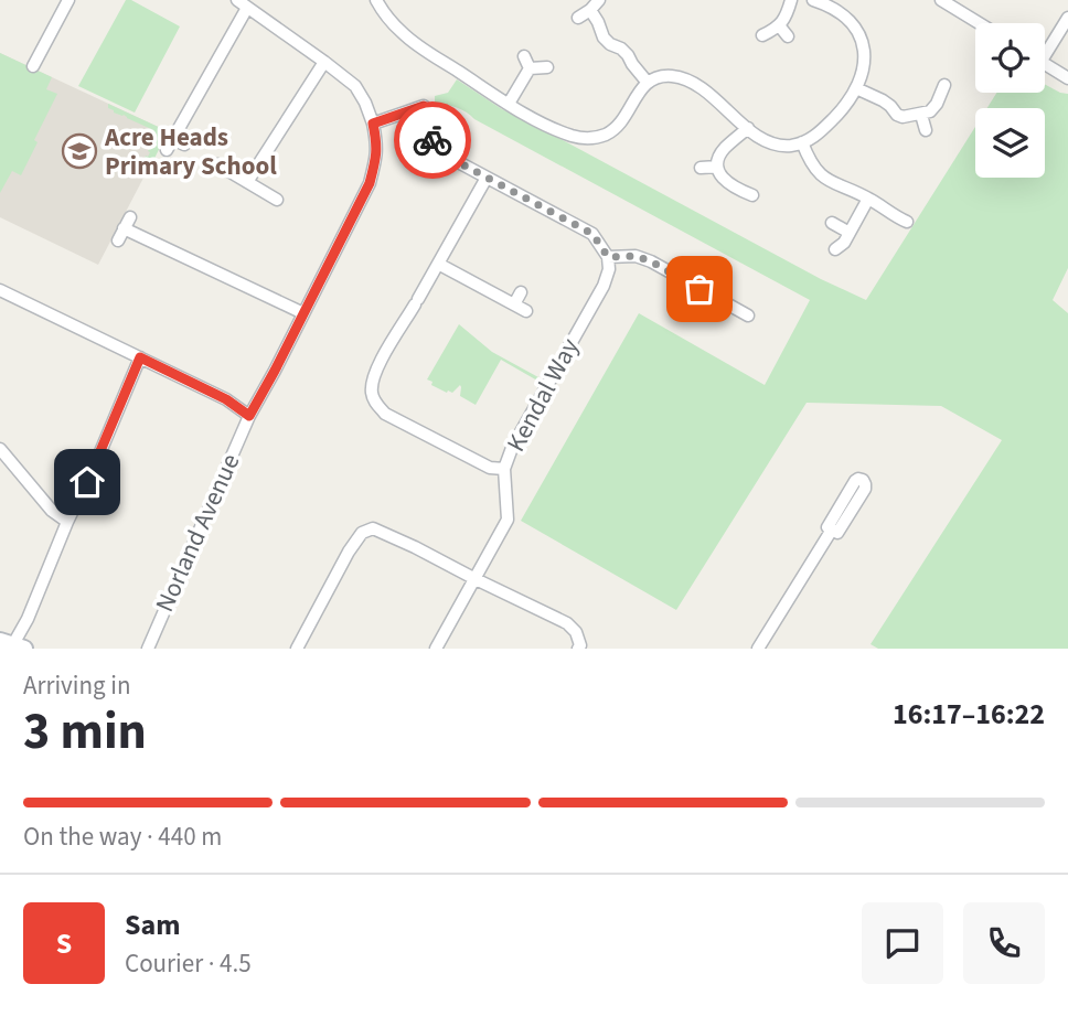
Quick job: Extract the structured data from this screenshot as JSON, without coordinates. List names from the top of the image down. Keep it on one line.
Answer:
{"streets":{"street":["Kendal Way","Norland Avenue"]},"places":{"school or university":["Acre Heads Primary School"]},"page":{"heading":["3 min","Arriving in","16:17–16:22"],"panel":["Sam","Courier · 4.5"],"bar":"On the way · 440 m","round":"S"}}
